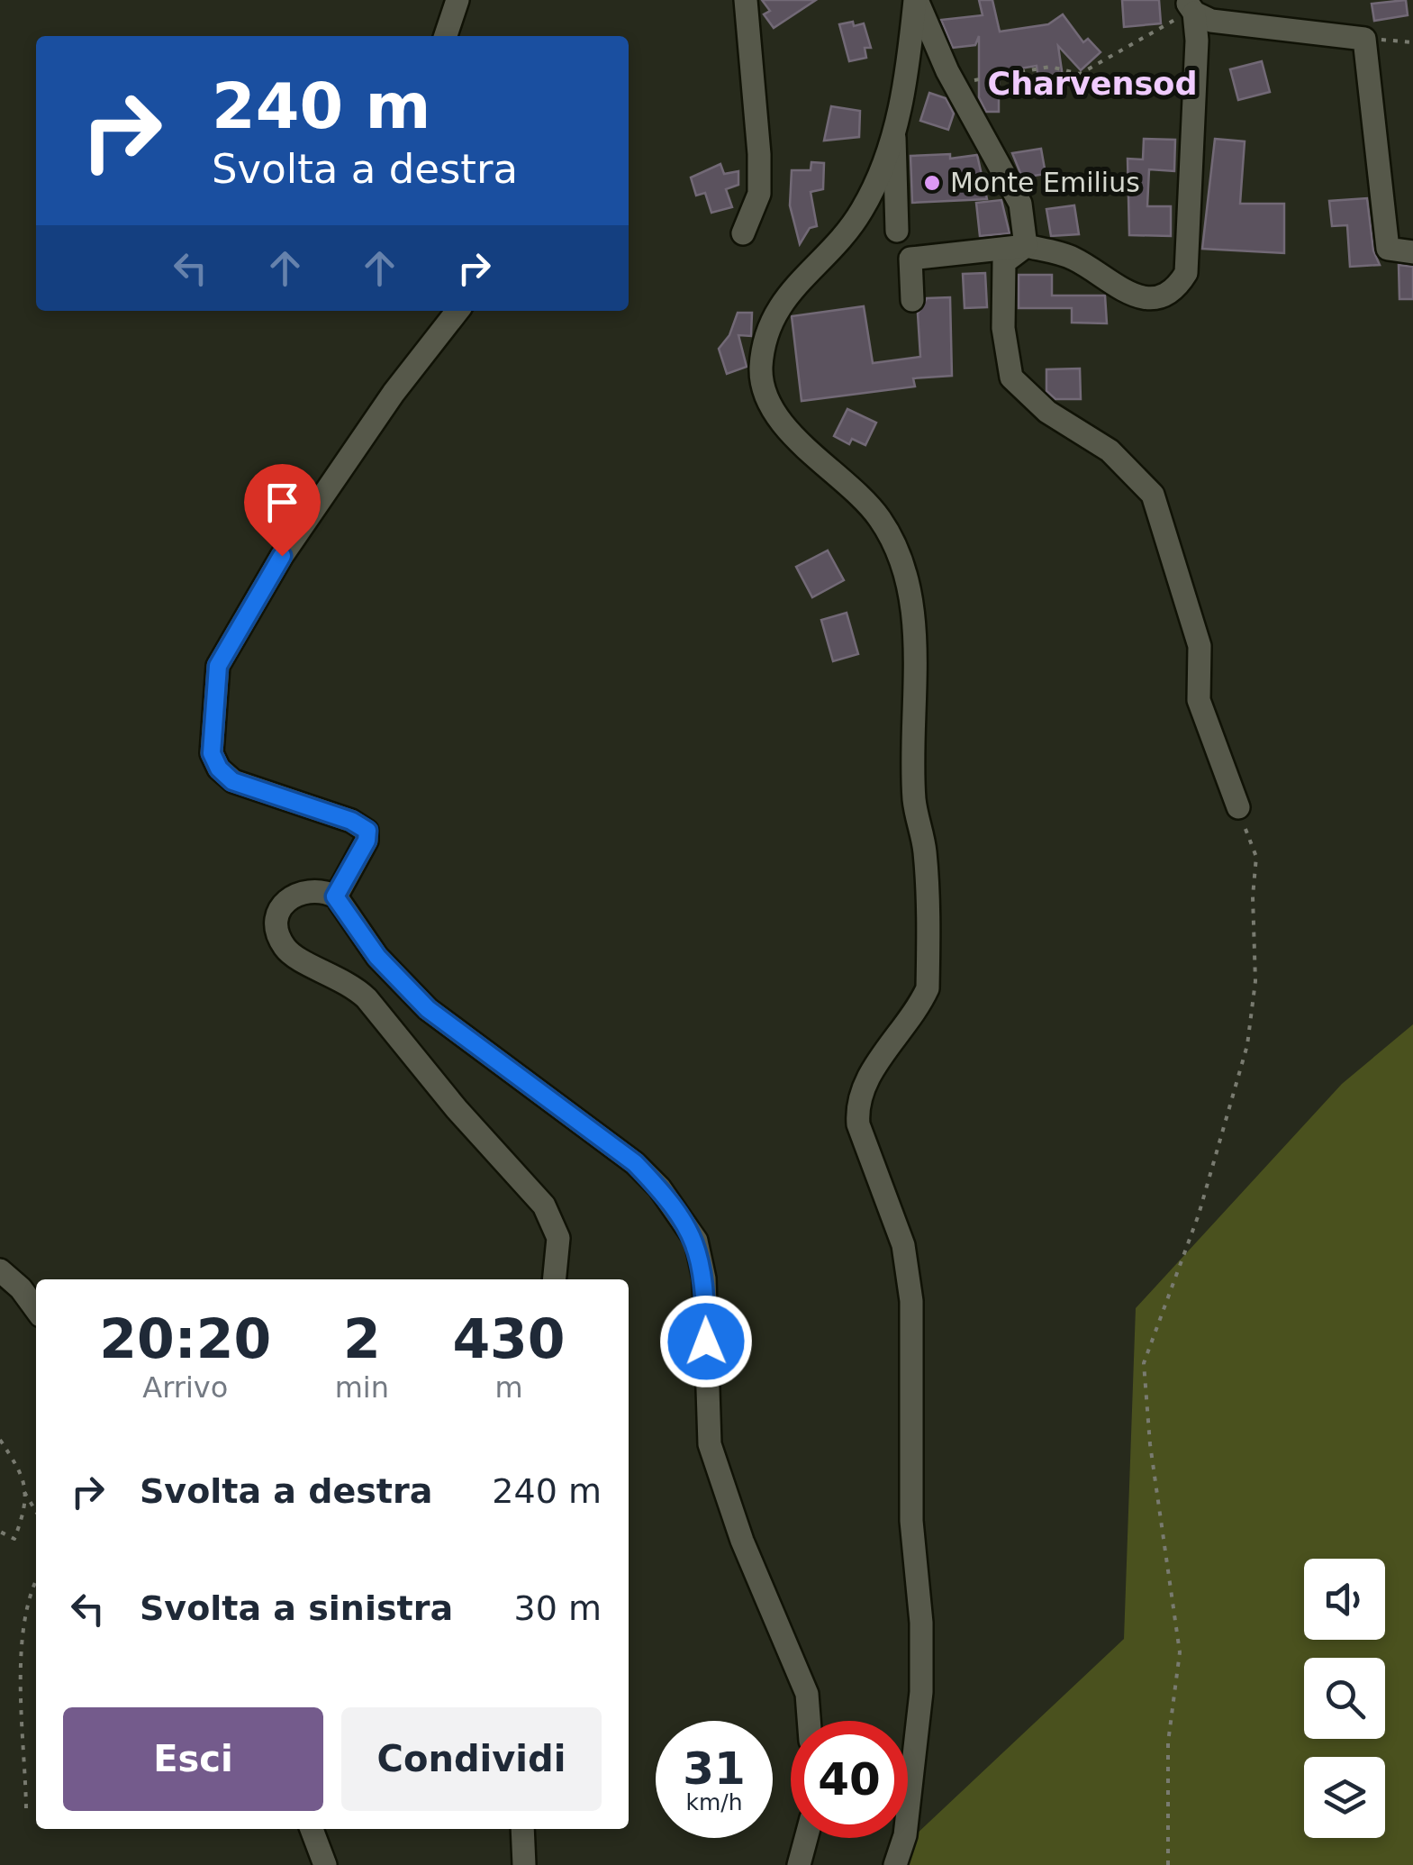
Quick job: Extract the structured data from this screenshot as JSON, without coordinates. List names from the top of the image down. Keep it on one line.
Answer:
{"districts":["Charvensod"],"places":["Monte Emilius"],"page":{"turn":["240 m","Svolta a destra"],"eta":["20:20","Arrivo","2","min","430","m"],"list":[{"name":"Svolta a destra","value":"240 m"},{"name":"Svolta a sinistra","value":"30 m"}],"buttons":["Esci","Condividi"],"speed":"31 km/h","limit":"40"}}
